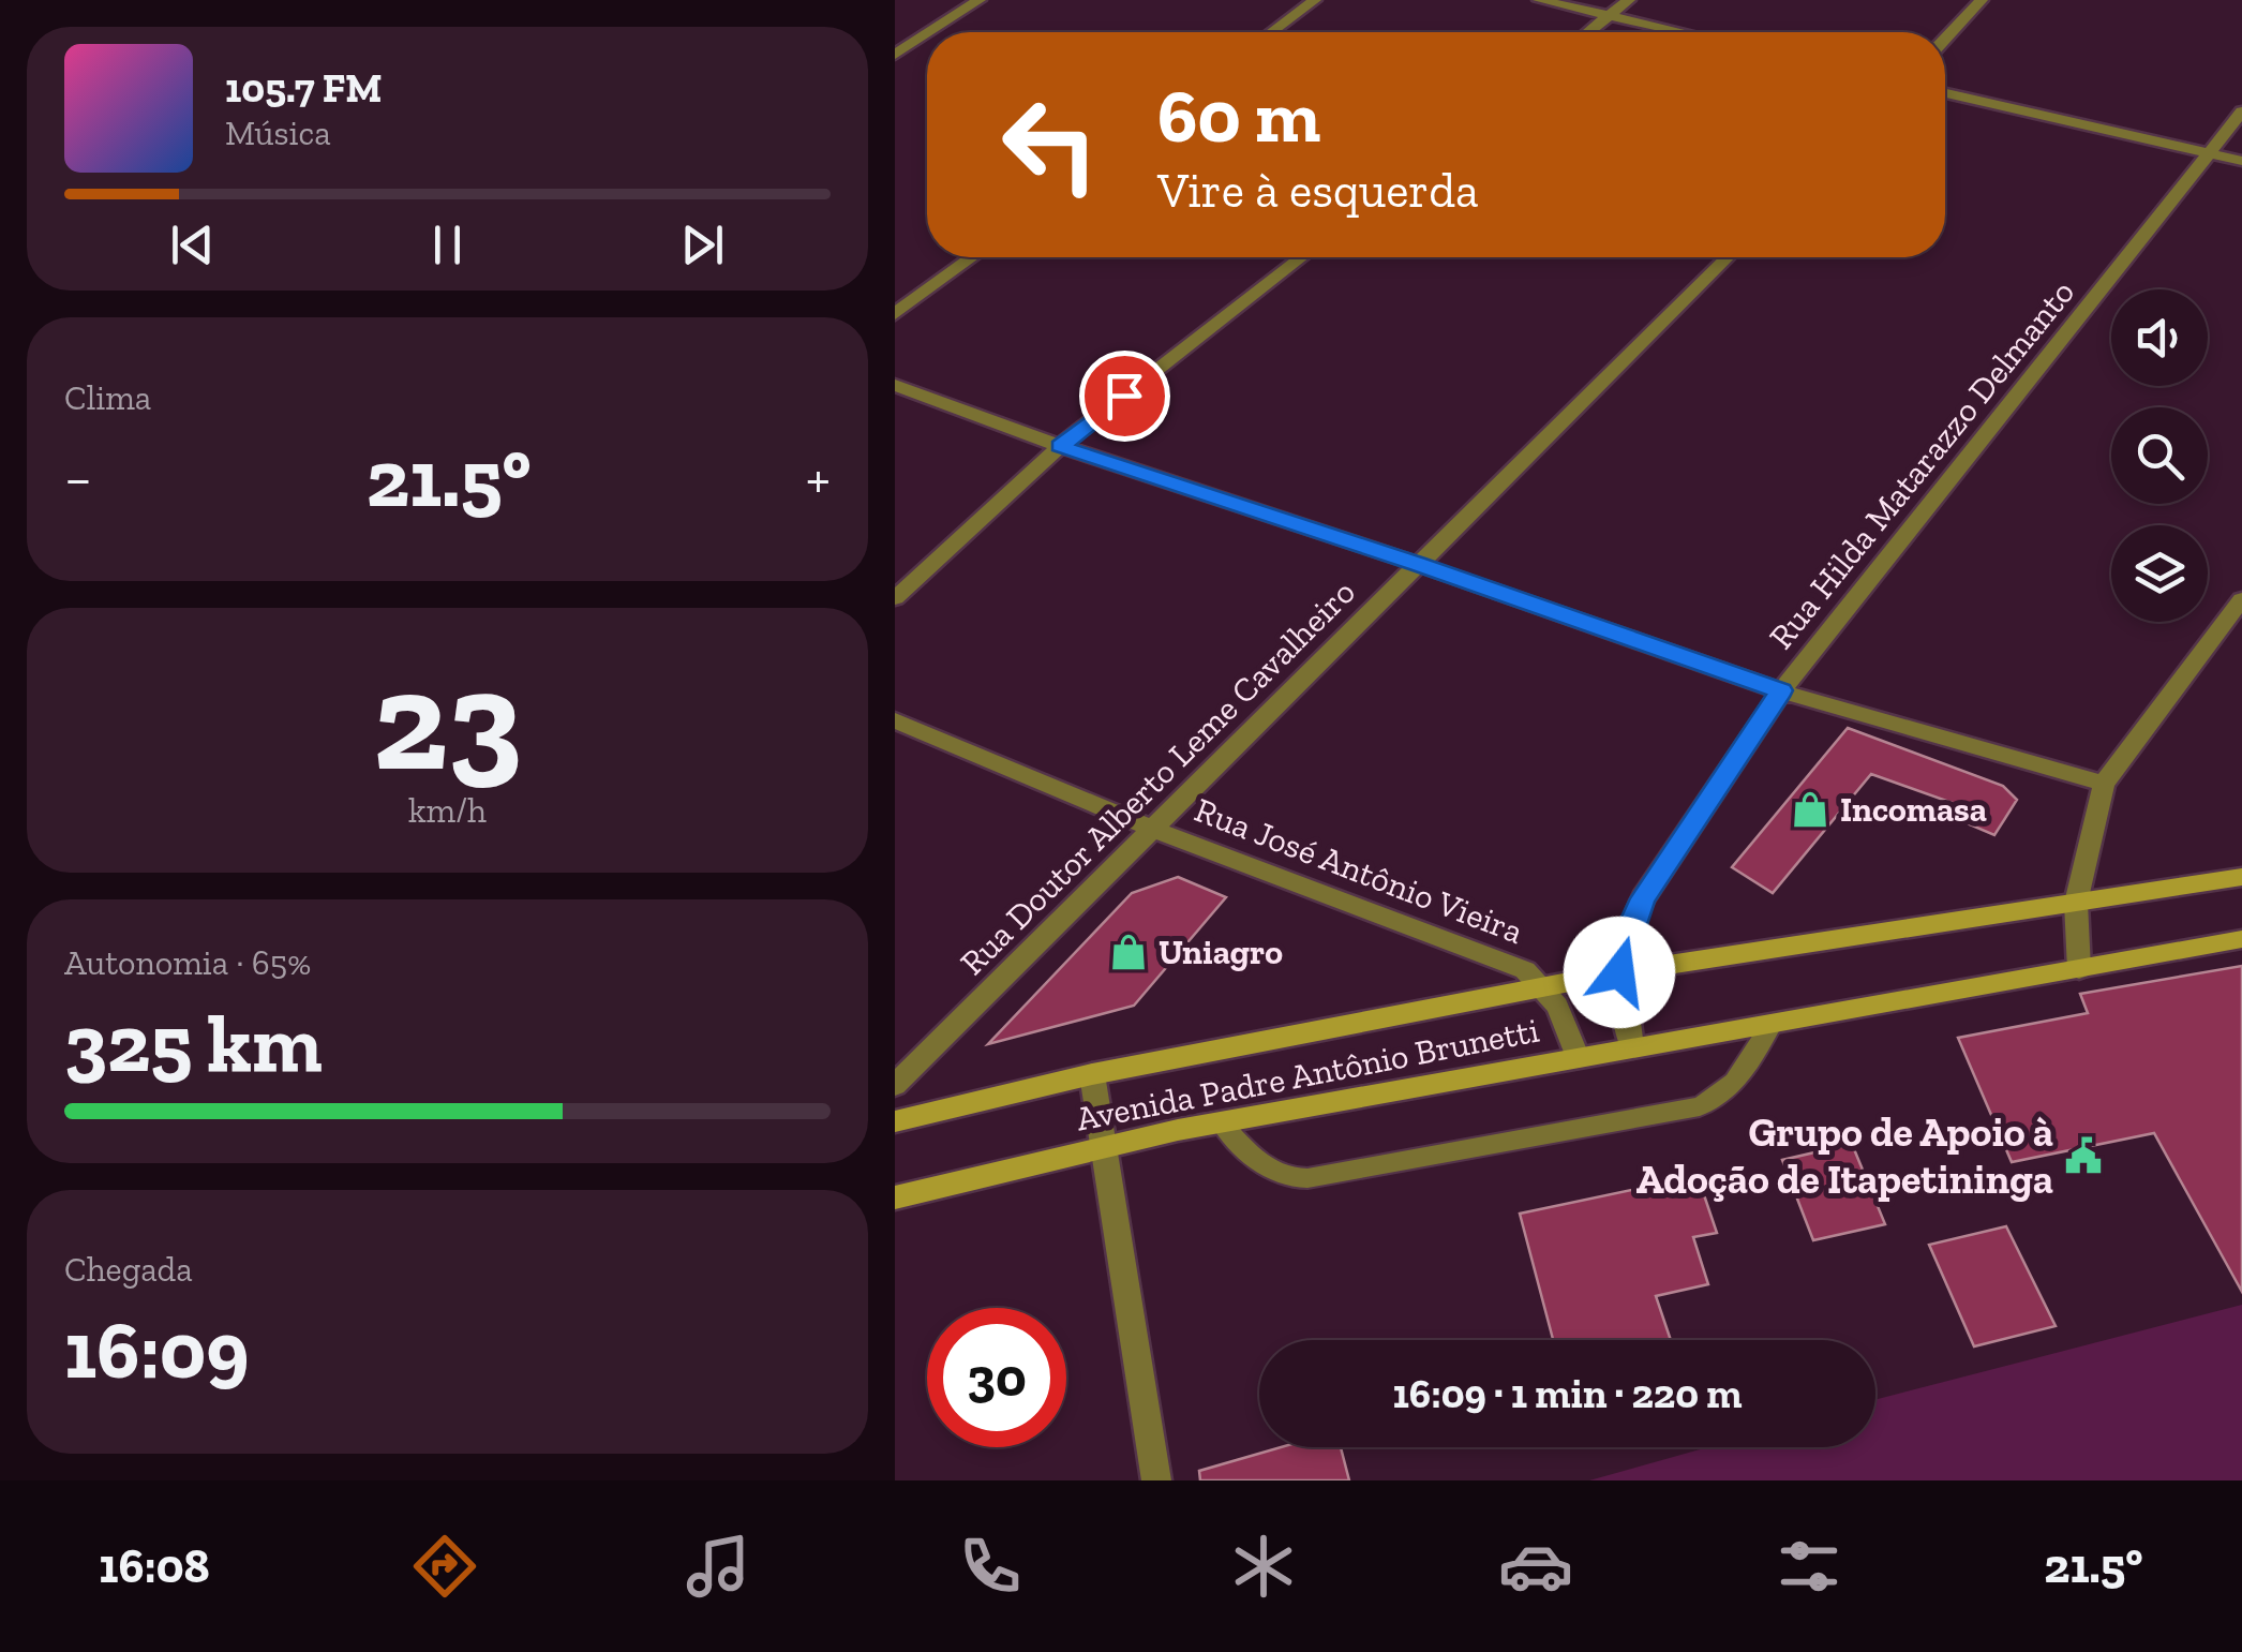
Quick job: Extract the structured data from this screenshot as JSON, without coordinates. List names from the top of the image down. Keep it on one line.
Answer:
{"streets":{"main road":["Avenida Padre Antônio Brunetti"],"street":["Rua Hilda Matarazzo Delmanto","Rua Doutor Alberto Leme Cavalheiro","Rua José Antônio Vieira"]},"crossings":[["Rua Hilda Matarazzo Delmanto","Avenida Padre Antônio Brunetti"],["Rua Doutor Alberto Leme Cavalheiro","Rua José Antônio Vieira"],["Rua José Antônio Vieira","Avenida Padre Antônio Brunetti"]],"places":{"shop":["Incomasa","Uniagro"],"public building":["Grupo de Apoio à Adoção de Itapetininga"]},"page":{"turn":["60 m","Vire à esquerda"],"song":["105.7 FM","Música"],"tile":["Clima",["23","km/h"],["Autonomia · 65%","325 km"],["Chegada","16:09"]],"heat":["−","21.5°","+"],"limit":"30","trip":"16:09 · 1 min · 220 m","tabs":["16:08","21.5°"]}}
